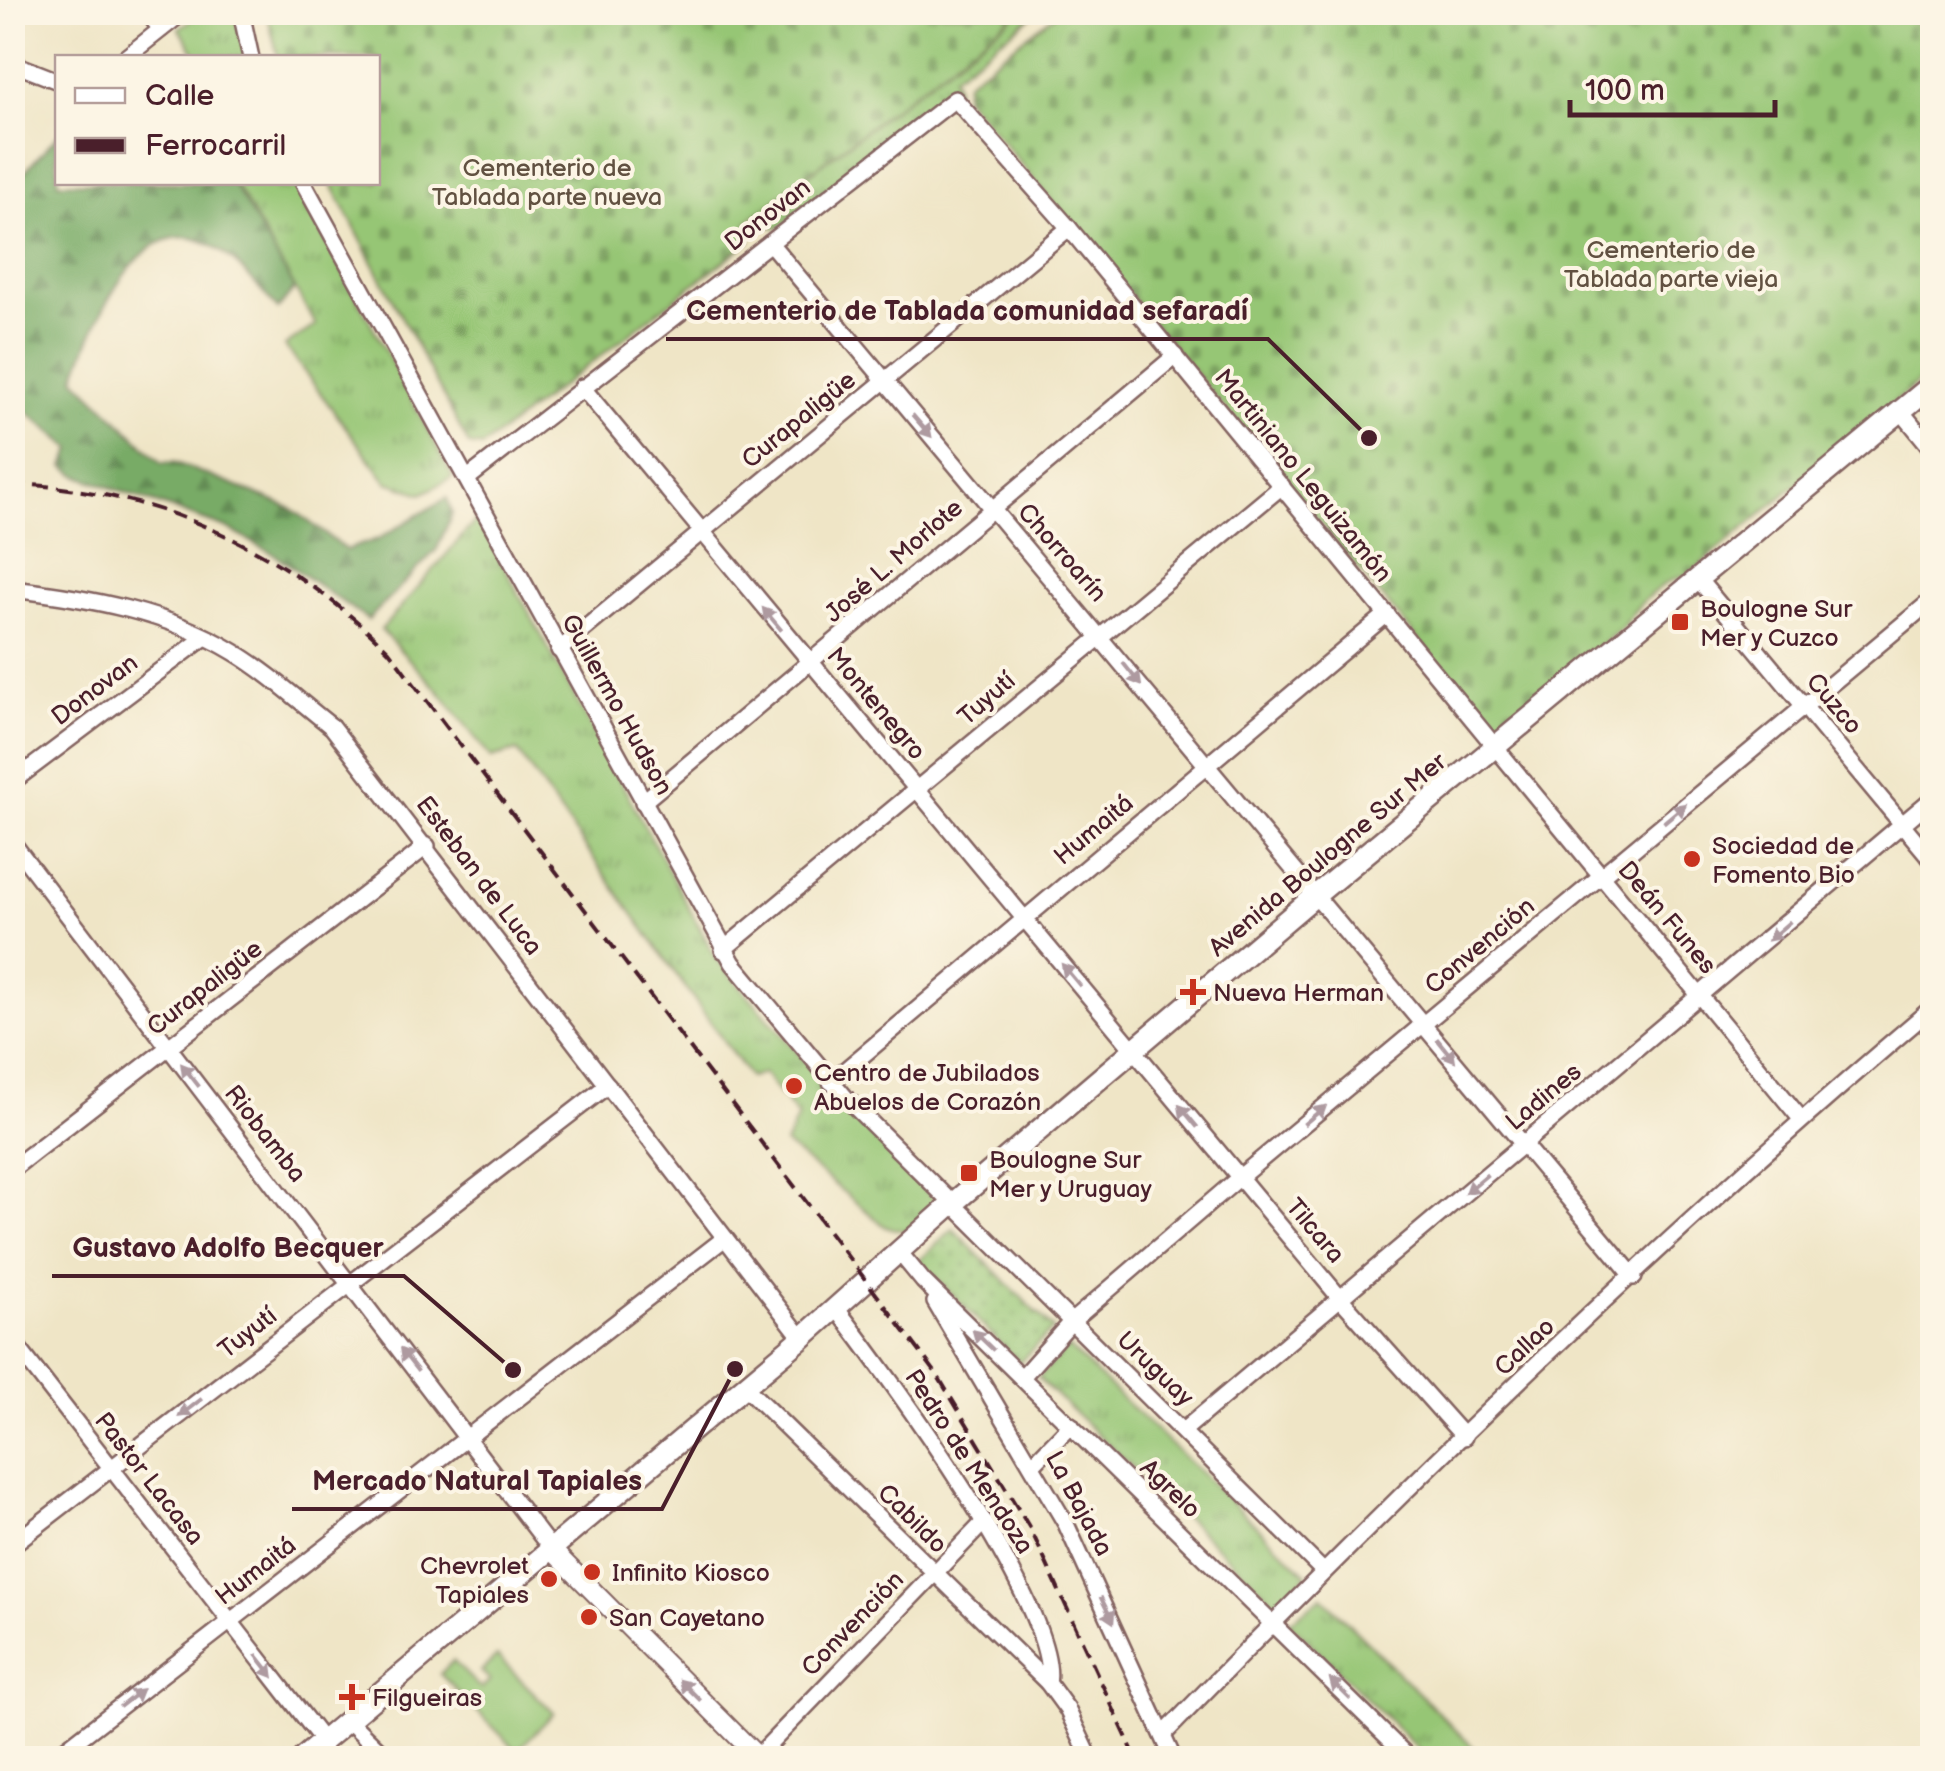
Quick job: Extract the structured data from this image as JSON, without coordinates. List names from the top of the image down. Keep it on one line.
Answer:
{"streets":{"main road":["Avenida Boulogne Sur Mer"],"street":["Donovan","Curapaligüe","Martiniano Leguizamón","Chorroarín","José L. Morlote","Tuyutí","Montenegro","Cuzco","Guillermo Hudson","Humaitá","Esteban de Luca","Deán Funes","Convención","Ladines","Riobamba","Tilcara","Callao","Uruguay","Pedro de Mendoza","Pastor Lacasa","Agrelo","La Bajada","Cabildo"]},"crossings":[["Donovan","Martiniano Leguizamón"],["Donovan","Chorroarín"],["Donovan","Montenegro"],["Donovan","Guillermo Hudson"],["Donovan","Esteban de Luca"],["Curapaligüe","Martiniano Leguizamón"],["Curapaligüe","Chorroarín"],["Curapaligüe","Montenegro"],["Curapaligüe","Guillermo Hudson"],["Curapaligüe","Esteban de Luca"],["Curapaligüe","Riobamba"],["Martiniano Leguizamón","José L. Morlote"],["Martiniano Leguizamón","Tuyutí"],["Martiniano Leguizamón","Humaitá"],["Martiniano Leguizamón","Avenida Boulogne Sur Mer"],["Martiniano Leguizamón","Deán Funes"],["Chorroarín","José L. Morlote"],["Chorroarín","Tuyutí"],["Chorroarín","Humaitá"],["Chorroarín","Avenida Boulogne Sur Mer"],["Chorroarín","Convención"],["Chorroarín","Ladines"],["Chorroarín","Callao"],["José L. Morlote","Montenegro"],["José L. Morlote","Guillermo Hudson"],["Tuyutí","Montenegro"],["Tuyutí","Guillermo Hudson"],["Tuyutí","Esteban de Luca"],["Tuyutí","Riobamba"],["Tuyutí","Pastor Lacasa"],["Montenegro","Humaitá"],["Montenegro","Avenida Boulogne Sur Mer"],["Montenegro","Tilcara"],["Cuzco","Avenida Boulogne Sur Mer"],["Cuzco","Convención"],["Cuzco","Ladines"],["Guillermo Hudson","Humaitá"],["Guillermo Hudson","Avenida Boulogne Sur Mer"],["Guillermo Hudson","Uruguay"],["Humaitá","Esteban de Luca"],["Humaitá","Riobamba"],["Humaitá","Pastor Lacasa"],["Avenida Boulogne Sur Mer","Esteban de Luca"],["Avenida Boulogne Sur Mer","Deán Funes"],["Avenida Boulogne Sur Mer","Riobamba"],["Avenida Boulogne Sur Mer","Tilcara"],["Avenida Boulogne Sur Mer","Uruguay"],["Avenida Boulogne Sur Mer","Pedro de Mendoza"],["Avenida Boulogne Sur Mer","Pastor Lacasa"],["Avenida Boulogne Sur Mer","Agrelo"],["Avenida Boulogne Sur Mer","Cabildo"],["Deán Funes","Convención"],["Deán Funes","Ladines"],["Deán Funes","Callao"],["Convención","Tilcara"],["Convención","Uruguay"],["Convención","Pedro de Mendoza"],["Convención","Agrelo"],["Convención","Cabildo"],["Ladines","Tilcara"],["Ladines","Uruguay"],["Tilcara","Callao"],["Callao","Uruguay"],["Callao","Agrelo"],["Callao","La Bajada"],["Pedro de Mendoza","Cabildo"],["Agrelo","La Bajada"]],"one_way":["Chorroarín","Montenegro","Ladines","Riobamba","Agrelo","La Bajada"],"parks":["Cementerio de Tablada parte nueva","Cementerio de Tablada parte vieja"],"places":{"other":["Cementerio de Tablada comunidad sefaradí","Sociedad de Fomento Bio","Centro de Jubilados Abuelos de Corazón","Mercado Natural Tapiales","Gustavo Adolfo Becquer","Infinito Kiosco","Chevrolet Tapiales","San Cayetano"],"transit":["Boulogne Sur Mer y Cuzco","Boulogne Sur Mer y Uruguay"],"health":["Nueva Herman","Filgueiras"]},"legend":["Calle","Ferrocarril"],"scale_bar":"100 m"}
